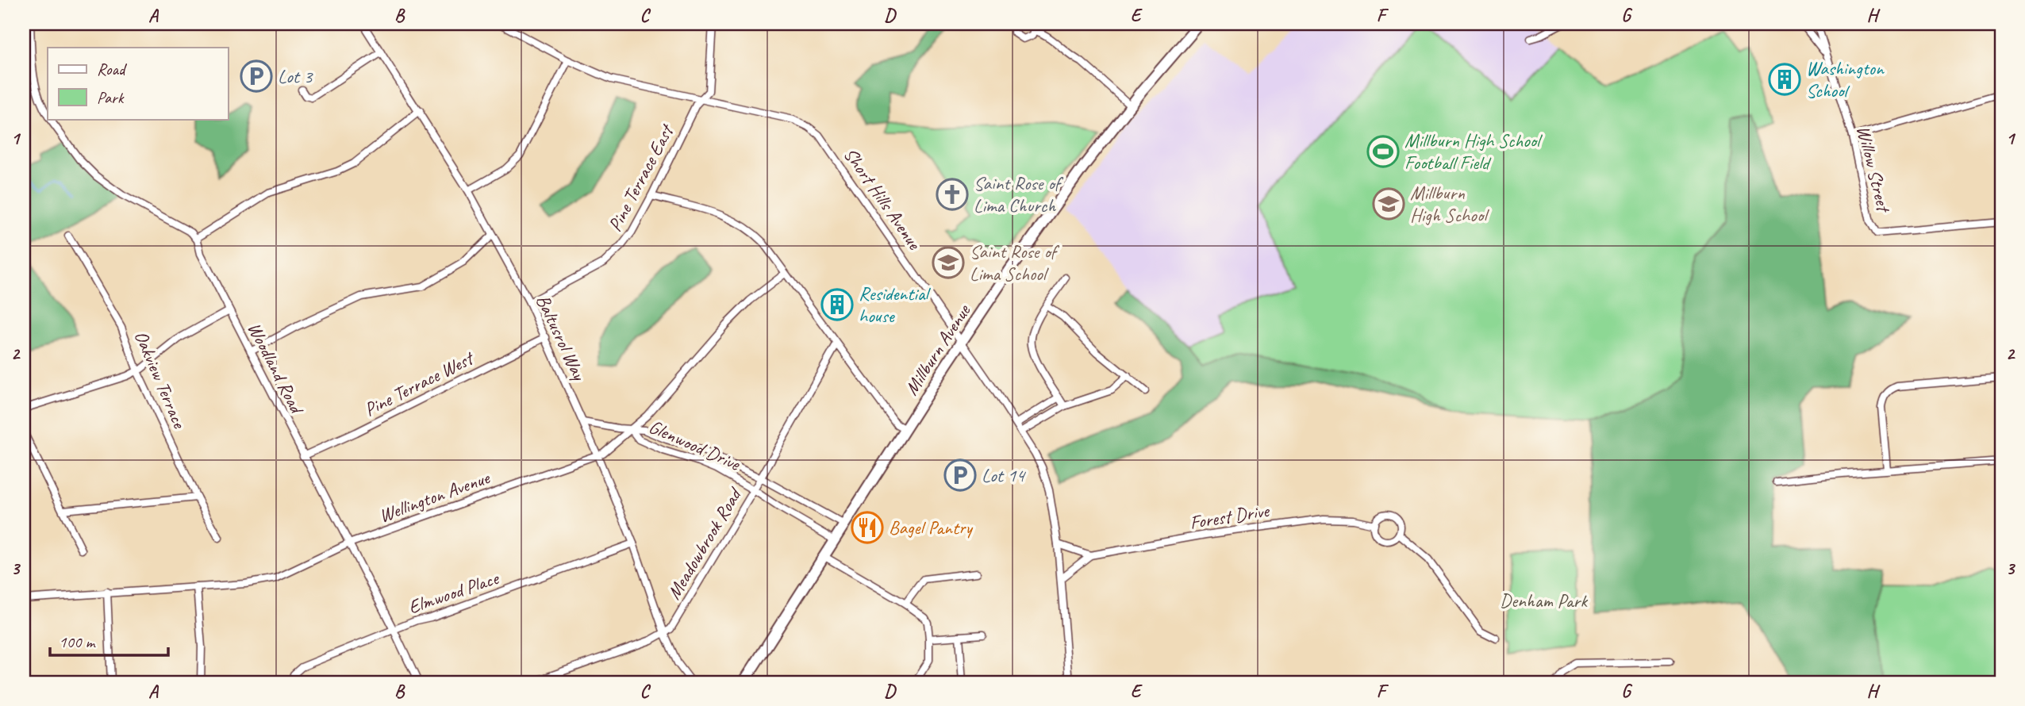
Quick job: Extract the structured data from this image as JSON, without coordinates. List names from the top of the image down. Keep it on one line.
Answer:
{"streets":{"main road":["Millburn Avenue"],"street":["Willow Street","Pine Terrace East","Short Hills Avenue","Baltusrol Way","Woodland Road","Oakview Terrace","Pine Terrace West","Glenwood Drive","Wellington Avenue","Forest Drive","Meadowbrook Road","Elmwood Place"]},"crossings":[["Pine Terrace East","Short Hills Avenue"],["Pine Terrace East","Baltusrol Way"],["Short Hills Avenue","Millburn Avenue"],["Short Hills Avenue","Forest Drive"],["Baltusrol Way","Pine Terrace West"],["Baltusrol Way","Wellington Avenue"],["Baltusrol Way","Meadowbrook Road"],["Baltusrol Way","Elmwood Place"],["Millburn Avenue","Glenwood Drive"],["Woodland Road","Pine Terrace West"],["Woodland Road","Wellington Avenue"],["Woodland Road","Elmwood Place"],["Glenwood Drive","Wellington Avenue"],["Glenwood Drive","Meadowbrook Road"]],"parks":["Denham Park"],"places":{"parking":["Lot 3","Lot 14"],"building":["Washington School","Residential house"],"sports":["Millburn High School Football Field"],"church":["Saint Rose of Lima Church"],"school or university":["Millburn High School","Saint Rose of Lima School"],"restaurant":["Bagel Pantry"]},"legend":["Road","Park"],"scale_bar":"100 m","grid":{"columns":["A","B","C","D","E","F","G","H"],"rows":["1","2","3"]}}
